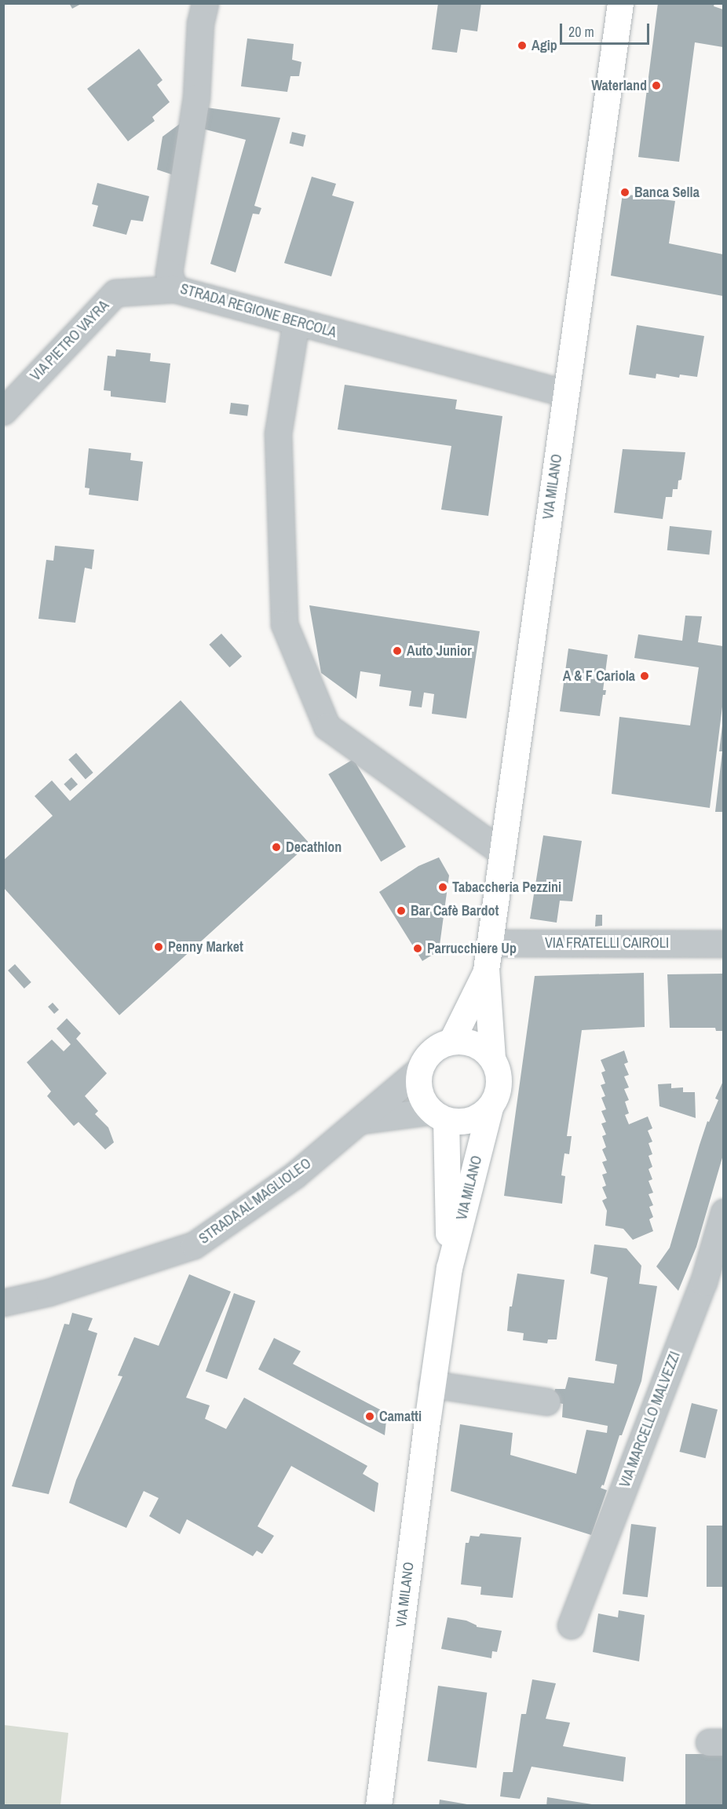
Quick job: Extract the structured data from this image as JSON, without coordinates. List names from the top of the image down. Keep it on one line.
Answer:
{"streets":{"main road":["VIA MILANO"],"street":["STRADA REGIONE BERCOLA","VIA PIETRO VAYRA","VIA FRATELLI CAIROLI","STRADA AL MAGLIOLEO","VIA MARCELLO MALVEZZI"]},"crossings":[["STRADA REGIONE BERCOLA","VIA PIETRO VAYRA"],["STRADA REGIONE BERCOLA","VIA MILANO"],["VIA MILANO","VIA FRATELLI CAIROLI"],["VIA MILANO","STRADA AL MAGLIOLEO"]],"places":["Agip","Waterland","Banca Sella","Auto Junior","A & F Cariola","Decathlon","Tabaccheria Pezzini","Bar Cafè Bardot","Penny Market","Parrucchiere Up","Camatti"],"scale_bar":"20 m"}
